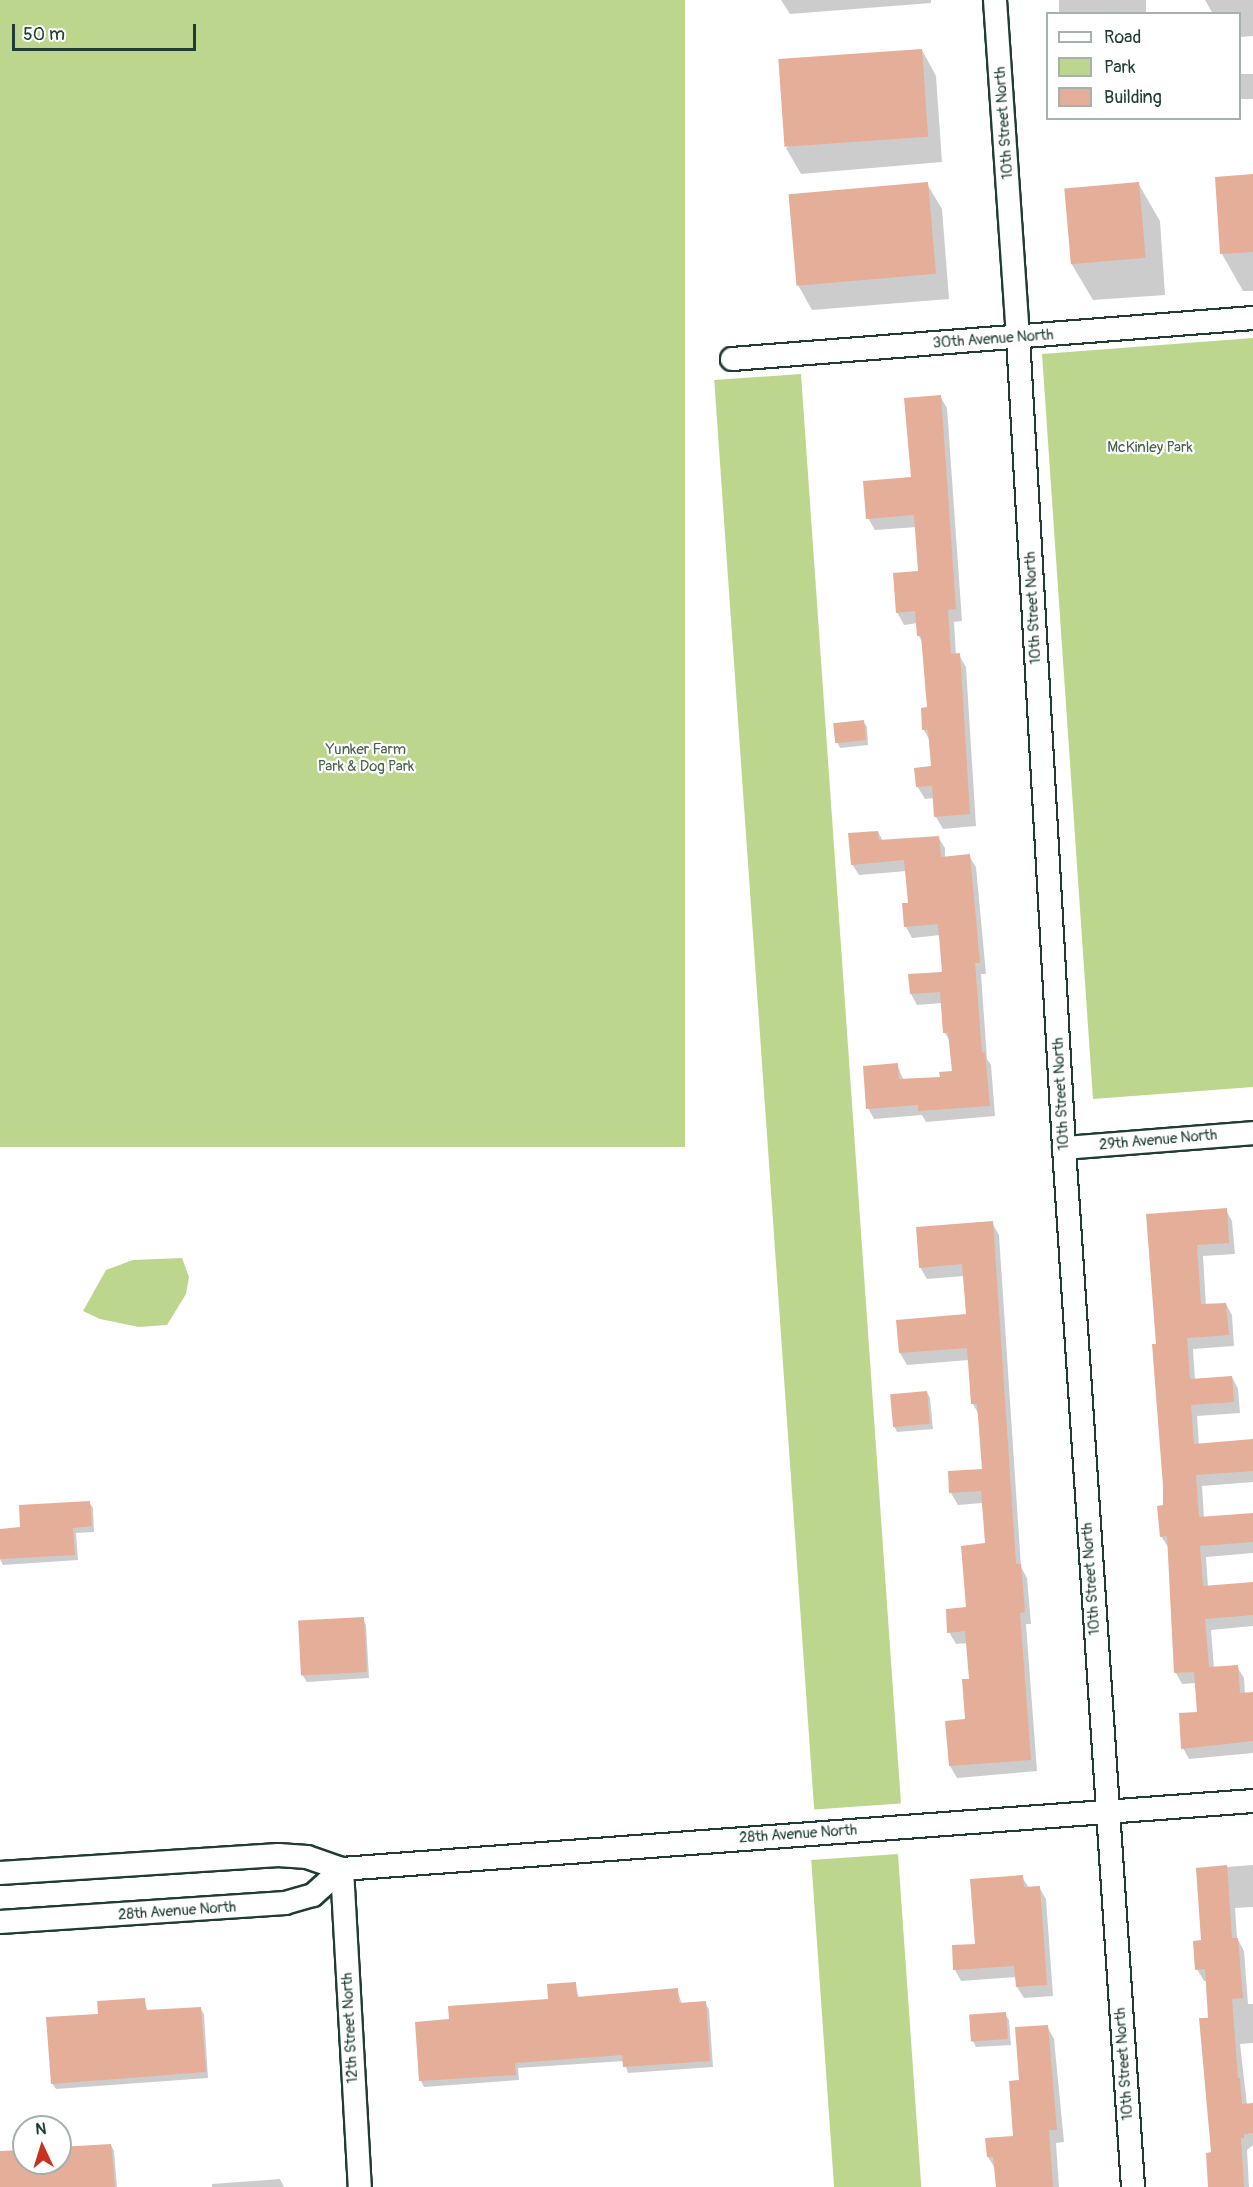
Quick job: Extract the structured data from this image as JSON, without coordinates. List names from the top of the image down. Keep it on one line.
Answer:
{"streets":{"street":["10th Street North","30th Avenue North","29th Avenue North","28th Avenue North","12th Street North"]},"crossings":[["10th Street North","30th Avenue North"],["10th Street North","29th Avenue North"],["10th Street North","28th Avenue North"],["28th Avenue North","12th Street North"]],"parks":["McKinley Park","Yunker Farm Park & Dog Park"],"legend":["Road","Park","Building"],"scale_bar":"50 m","north":"top"}
